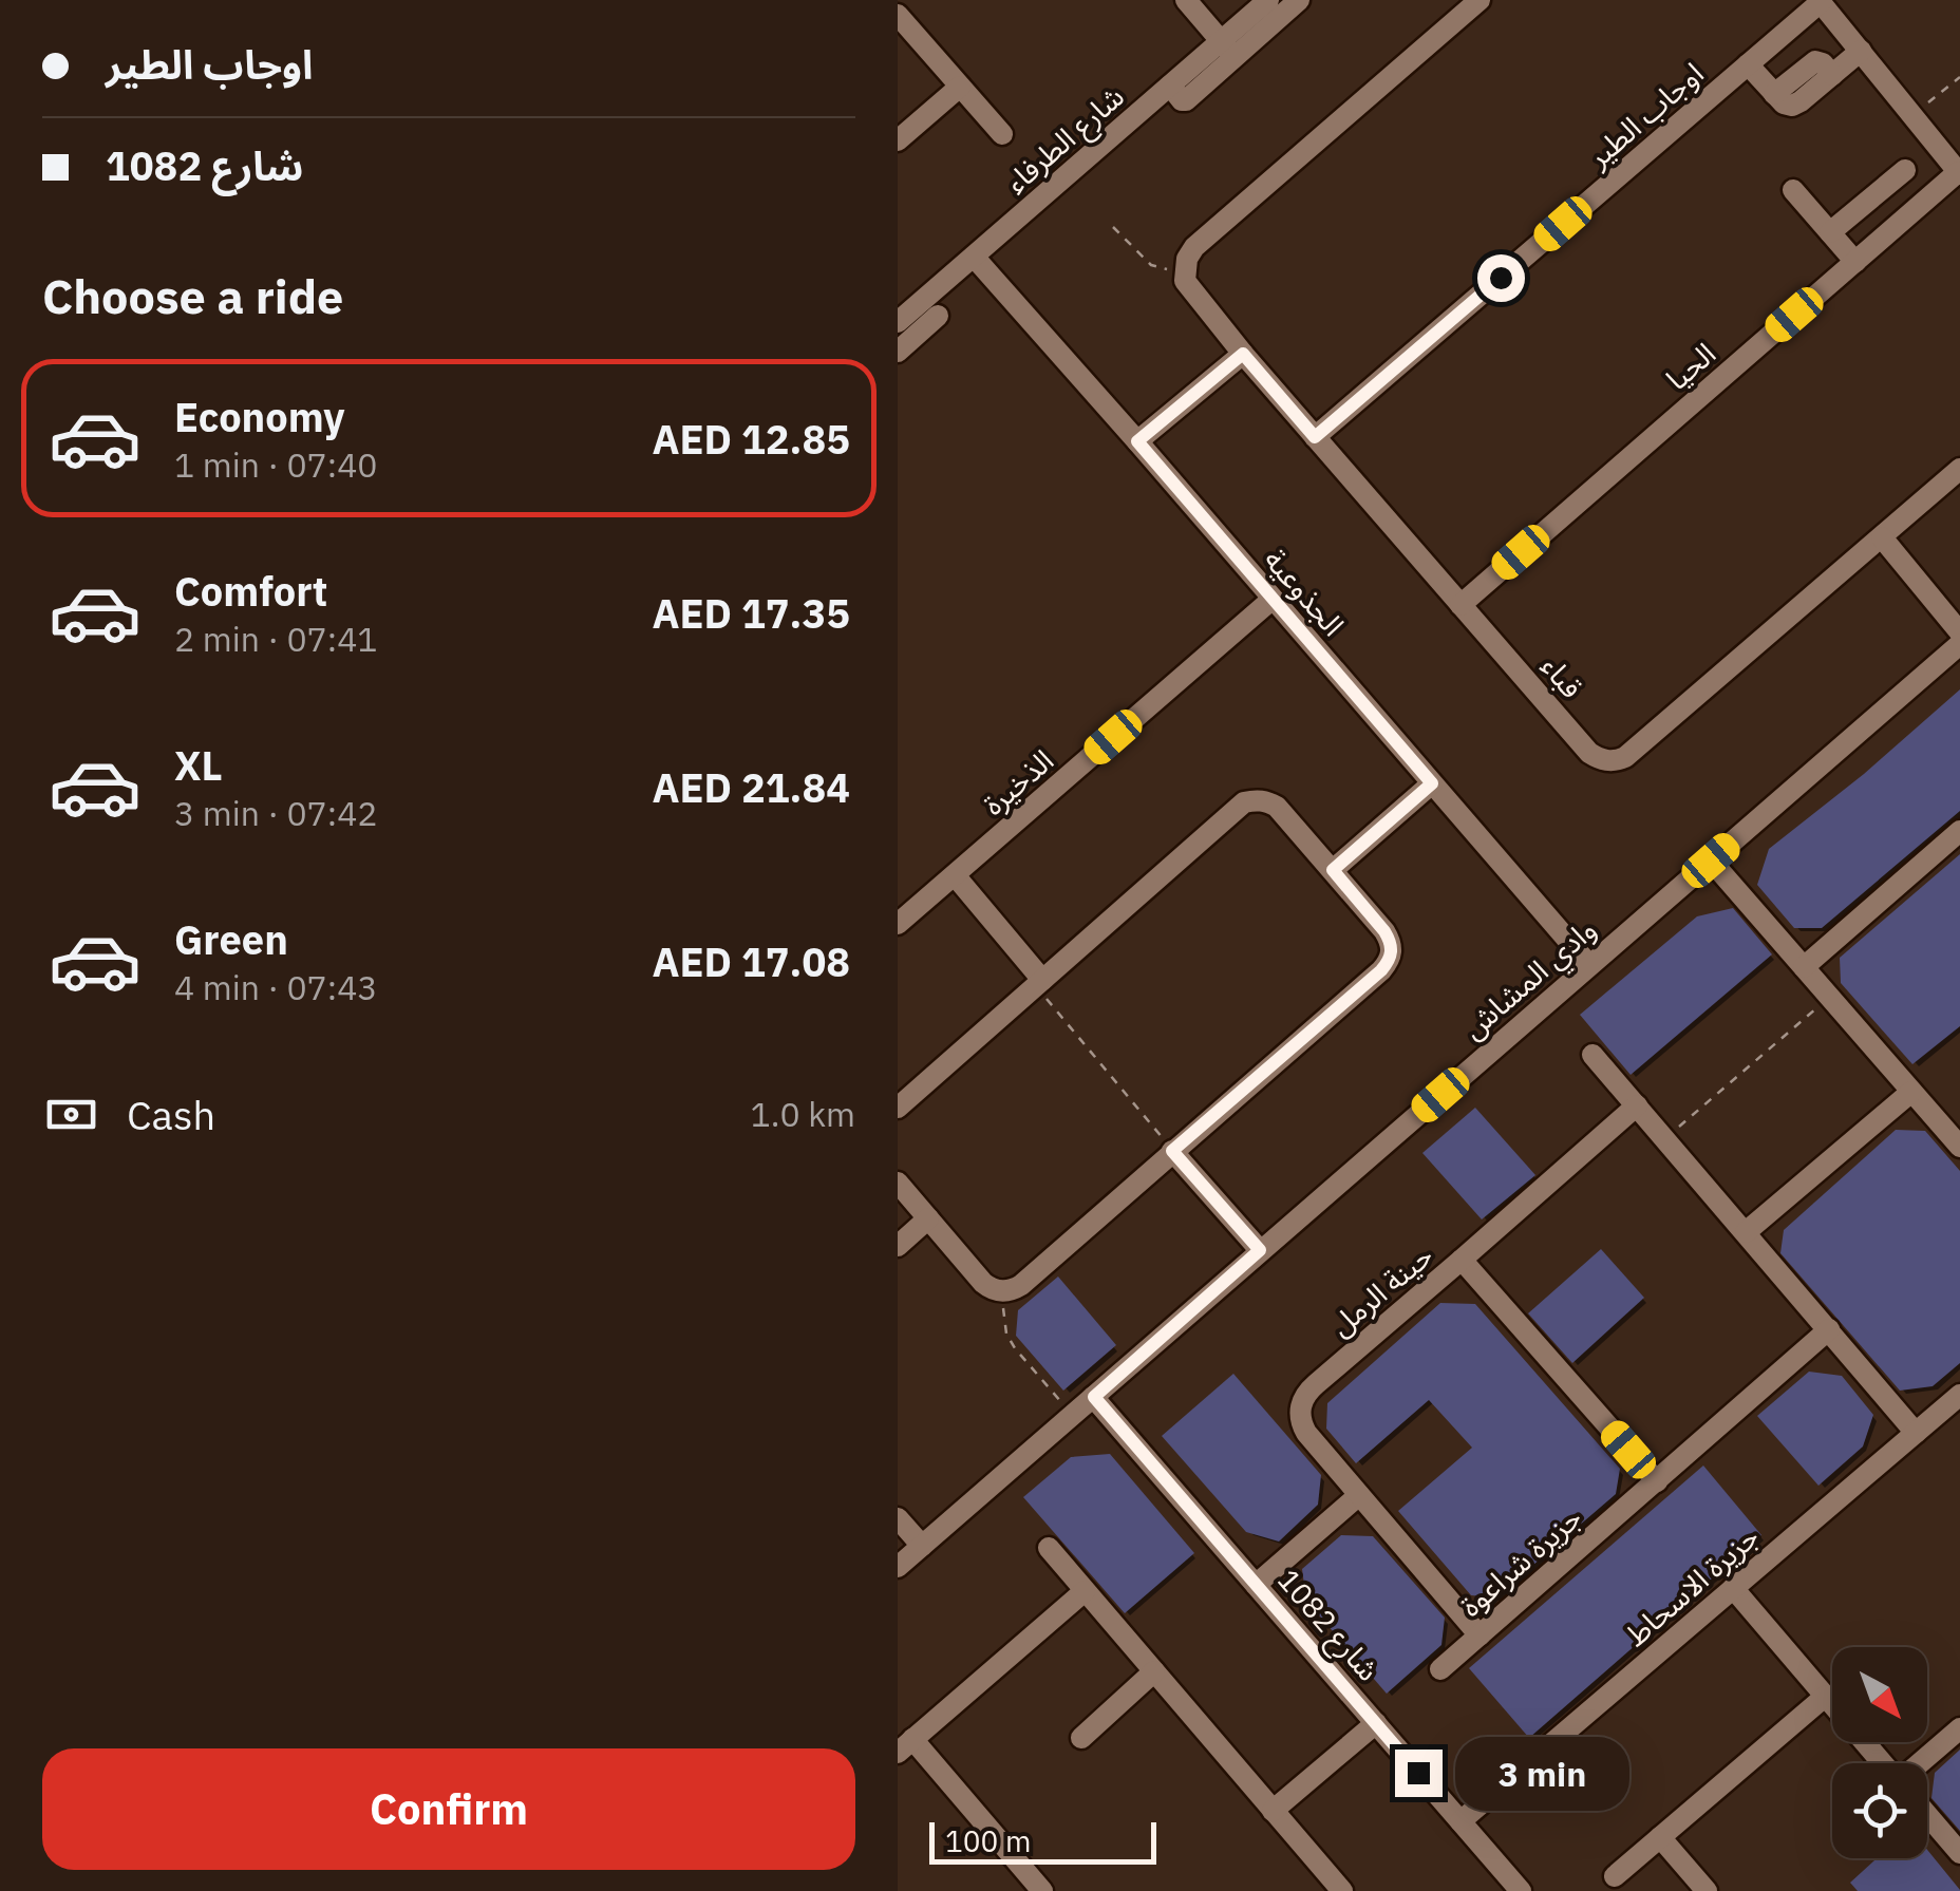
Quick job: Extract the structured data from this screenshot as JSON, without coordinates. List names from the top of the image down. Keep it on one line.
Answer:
{"streets":{"street":["اوجاب الطير","شارع الطرفاء","الحيا","الجذوعية","قباء","الذخيرة","وادي المشاش","حينة الرمل","جزيرة شراعوة","جزيرة الاسحاط","شارع 1082"]},"crossings":[["اوجاب الطير","قباء"],["شارع الطرفاء","الجذوعية"],["الحيا","قباء"],["الجذوعية","الذخيرة"],["الجذوعية","وادي المشاش"],["وادي المشاش","شارع 1082"],["حينة الرمل","جزيرة شراعوة"],["جزيرة الاسحاط","شارع 1082"]],"scale_bar":"100 m","north":"bottom right","page":{"banner":["اوجاب الطير","شارع 1082"],"heading":"Choose a ride","list":[{"name":"Economy","note":"1 min · 07:40","value":"AED 12.85"},{"name":"Comfort","note":"2 min · 07:41","value":"AED 17.35"},{"name":"XL","note":"3 min · 07:42","value":"AED 21.84"},{"name":"Green","note":"4 min · 07:43","value":"AED 17.08"}],"pay":["Cash","1.0 km"],"buttons":"Confirm","bubble":"3 min","scale":"100 m"}}
